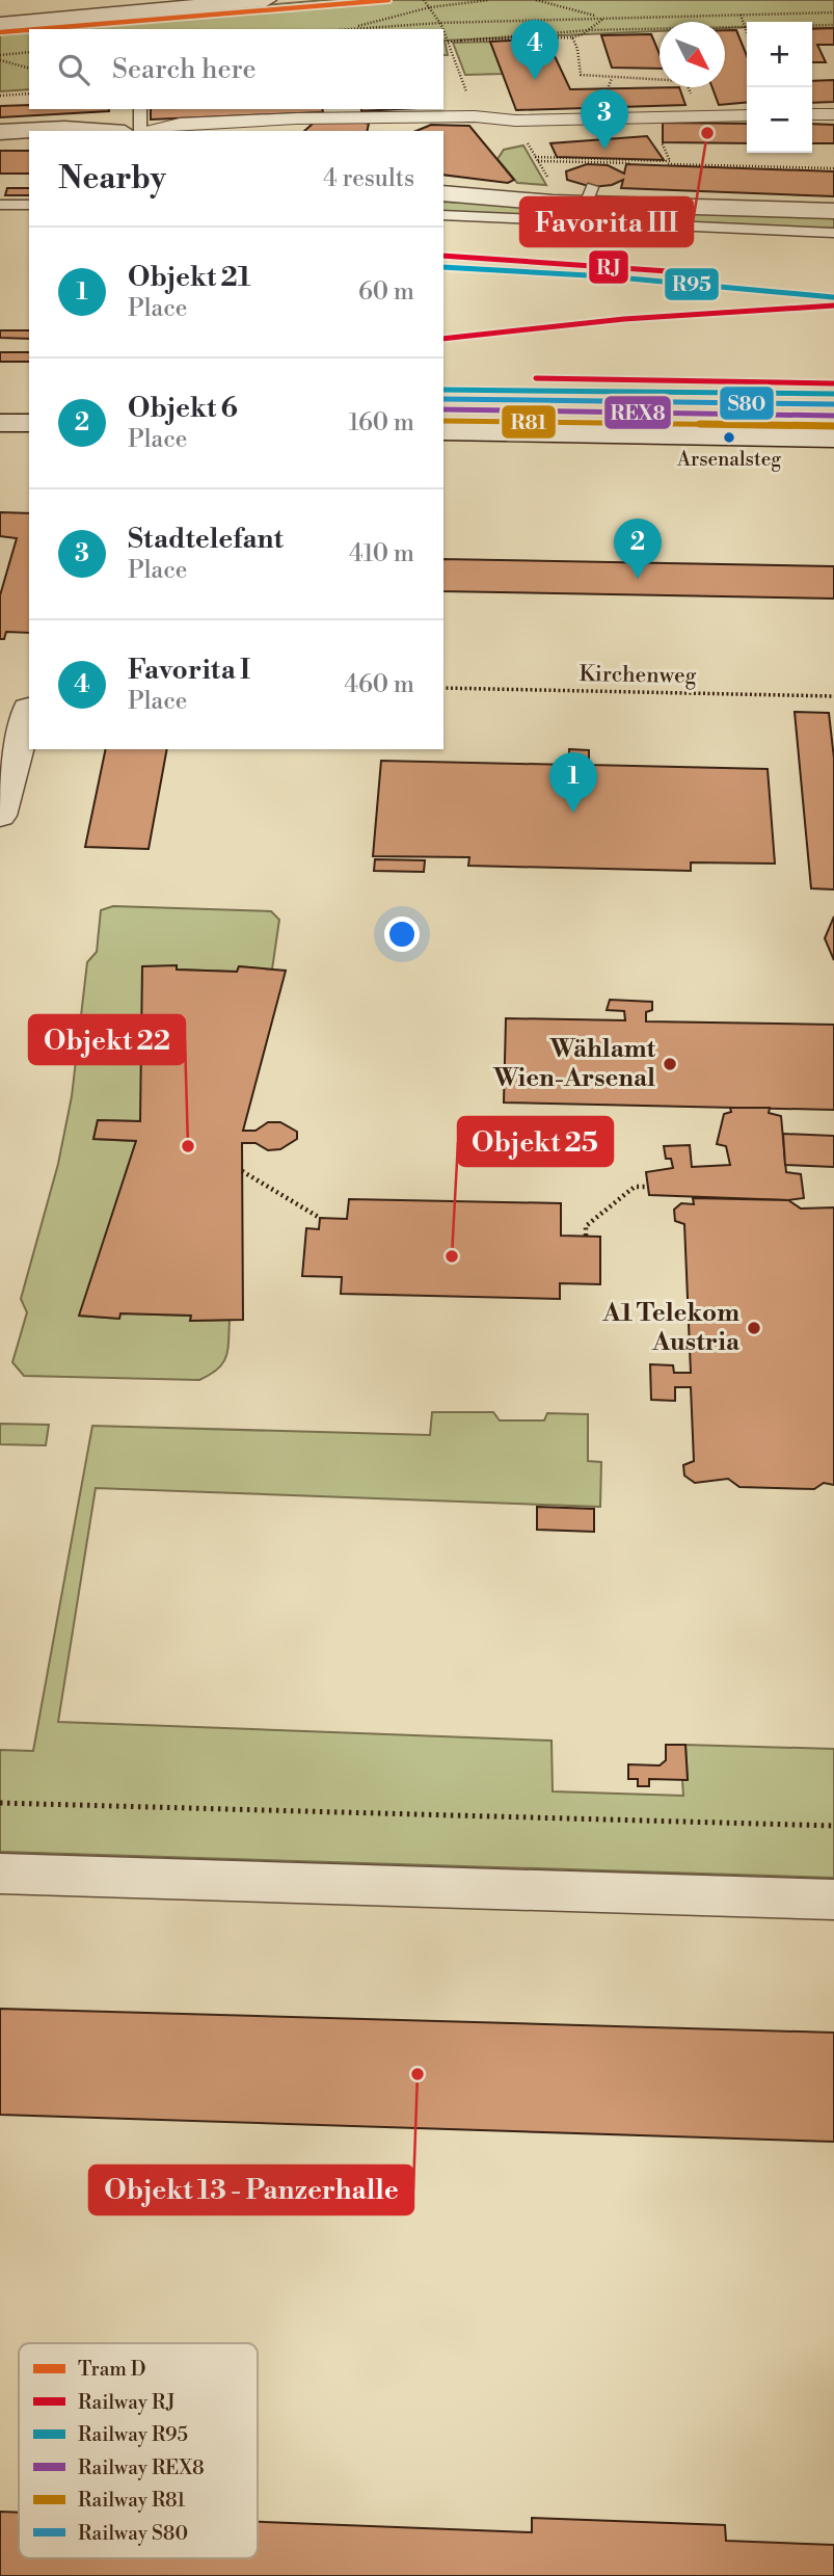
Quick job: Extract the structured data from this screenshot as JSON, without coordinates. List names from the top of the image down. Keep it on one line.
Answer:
{"streets":{"path":["Kirchenweg"]},"places":["Favorita III","Arsenalsteg","Wählamt Wien-Arsenal","Objekt 22","Objekt 25","A1 Telekom Austria","Objekt 13 - Panzerhalle"],"lines":["tram line D","rail line RJ","rail line R95","rail line S80","rail line REX8","rail line R81"],"legend":["Tram D","Railway RJ","Railway R95","Railway REX8","Railway R81","Railway S80"],"north":"bottom right","page":{"pins":["4","3","2","1"],"map_buttons":["+","−"],"search":"Search here","heading":["Nearby","4 results"],"list":[{"mark":"1","name":"Objekt 21","note":"Place","value":"60 m"},{"mark":"2","name":"Objekt 6","note":"Place","value":"160 m"},{"mark":"3","name":"Stadtelefant","note":"Place","value":"410 m"},{"mark":"4","name":"Favorita I","note":"Place","value":"460 m"}]}}
